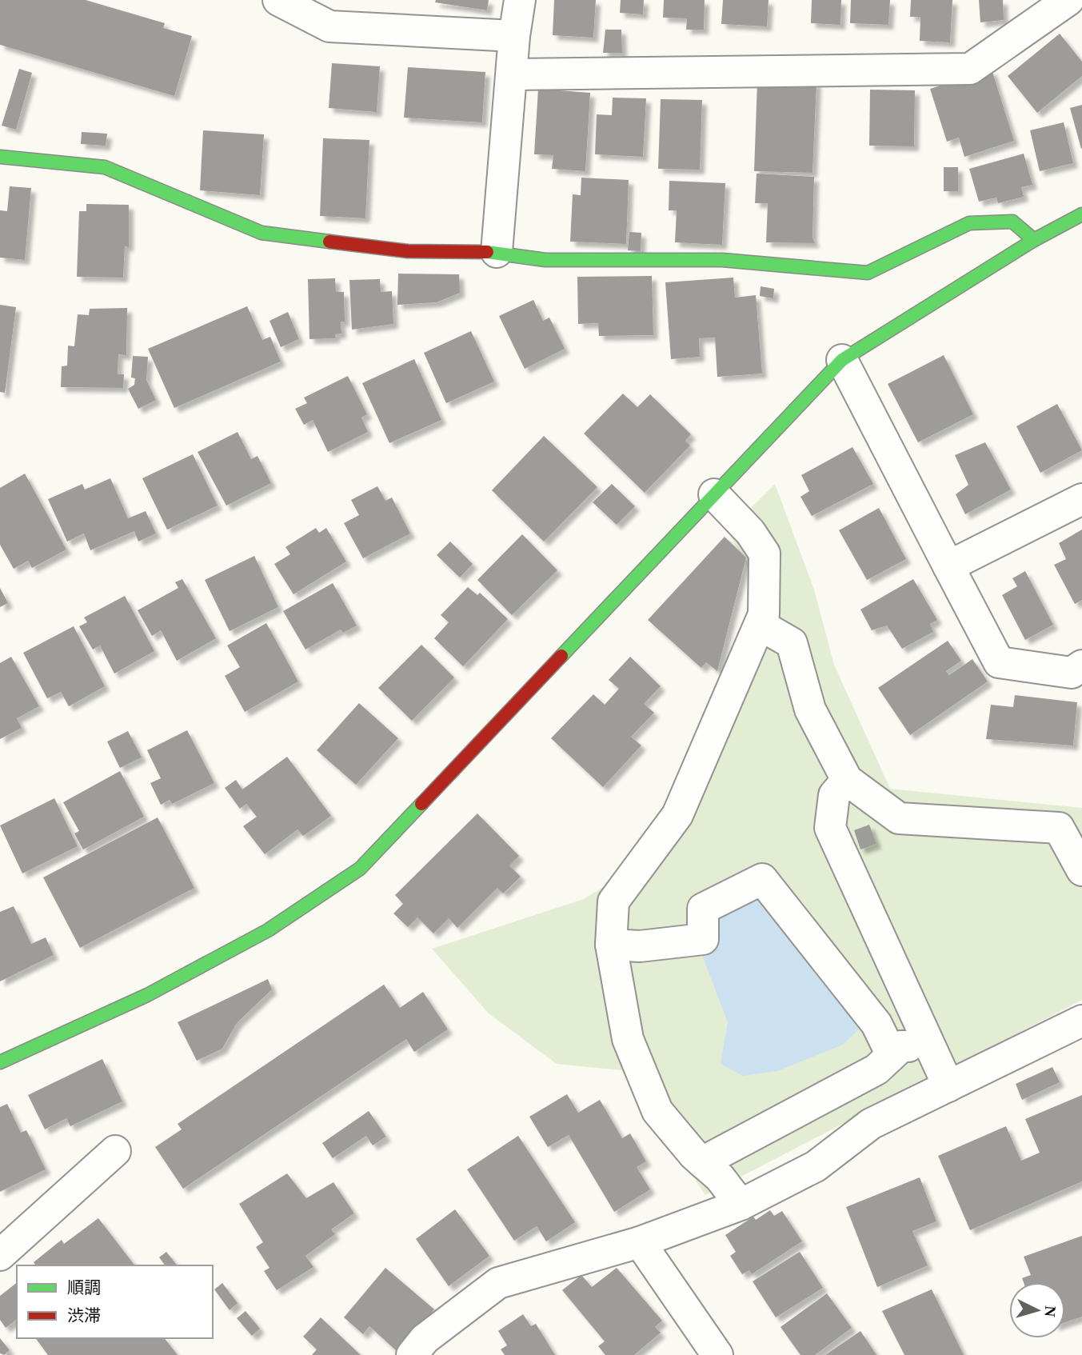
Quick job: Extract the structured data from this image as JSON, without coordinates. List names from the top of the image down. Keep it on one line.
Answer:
{"legend":["順調","渋滞"],"north":"right"}
